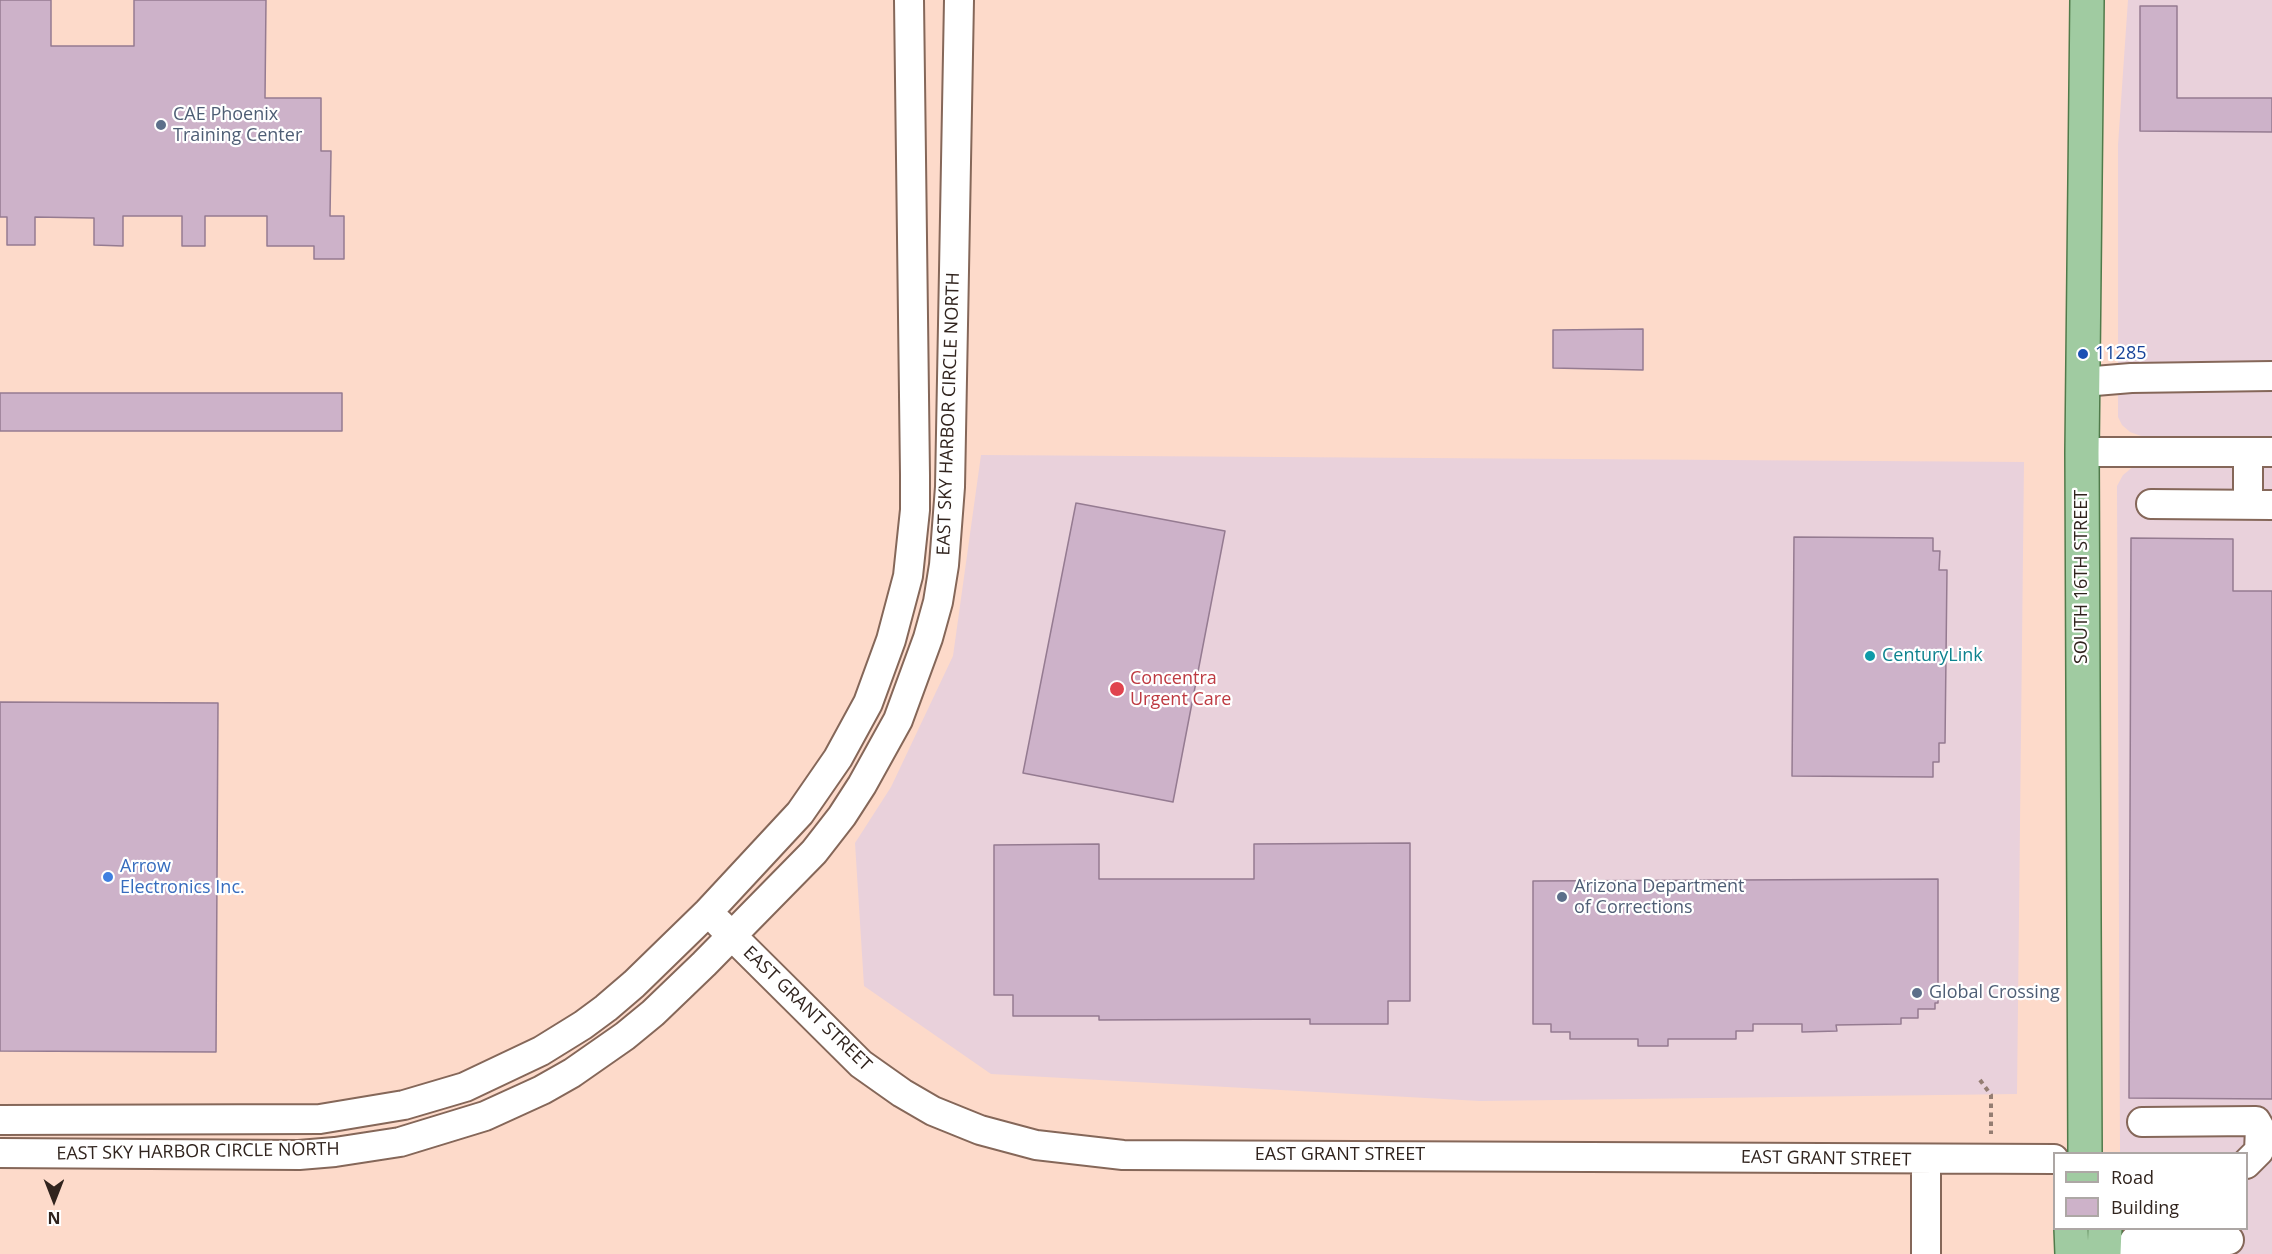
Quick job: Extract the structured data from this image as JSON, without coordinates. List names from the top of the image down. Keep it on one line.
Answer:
{"streets":{"main road":["SOUTH 16TH STREET"],"street":["EAST SKY HARBOR CIRCLE NORTH","EAST GRANT STREET"]},"crossings":[["EAST SKY HARBOR CIRCLE NORTH","EAST GRANT STREET"]],"places":["CAE Phoenix Training Center","11285","CenturyLink","Concentra Urgent Care","Arrow Electronics Inc.","Arizona Department of Corrections","Global Crossing"],"legend":["Road","Building"],"north":"bottom"}
